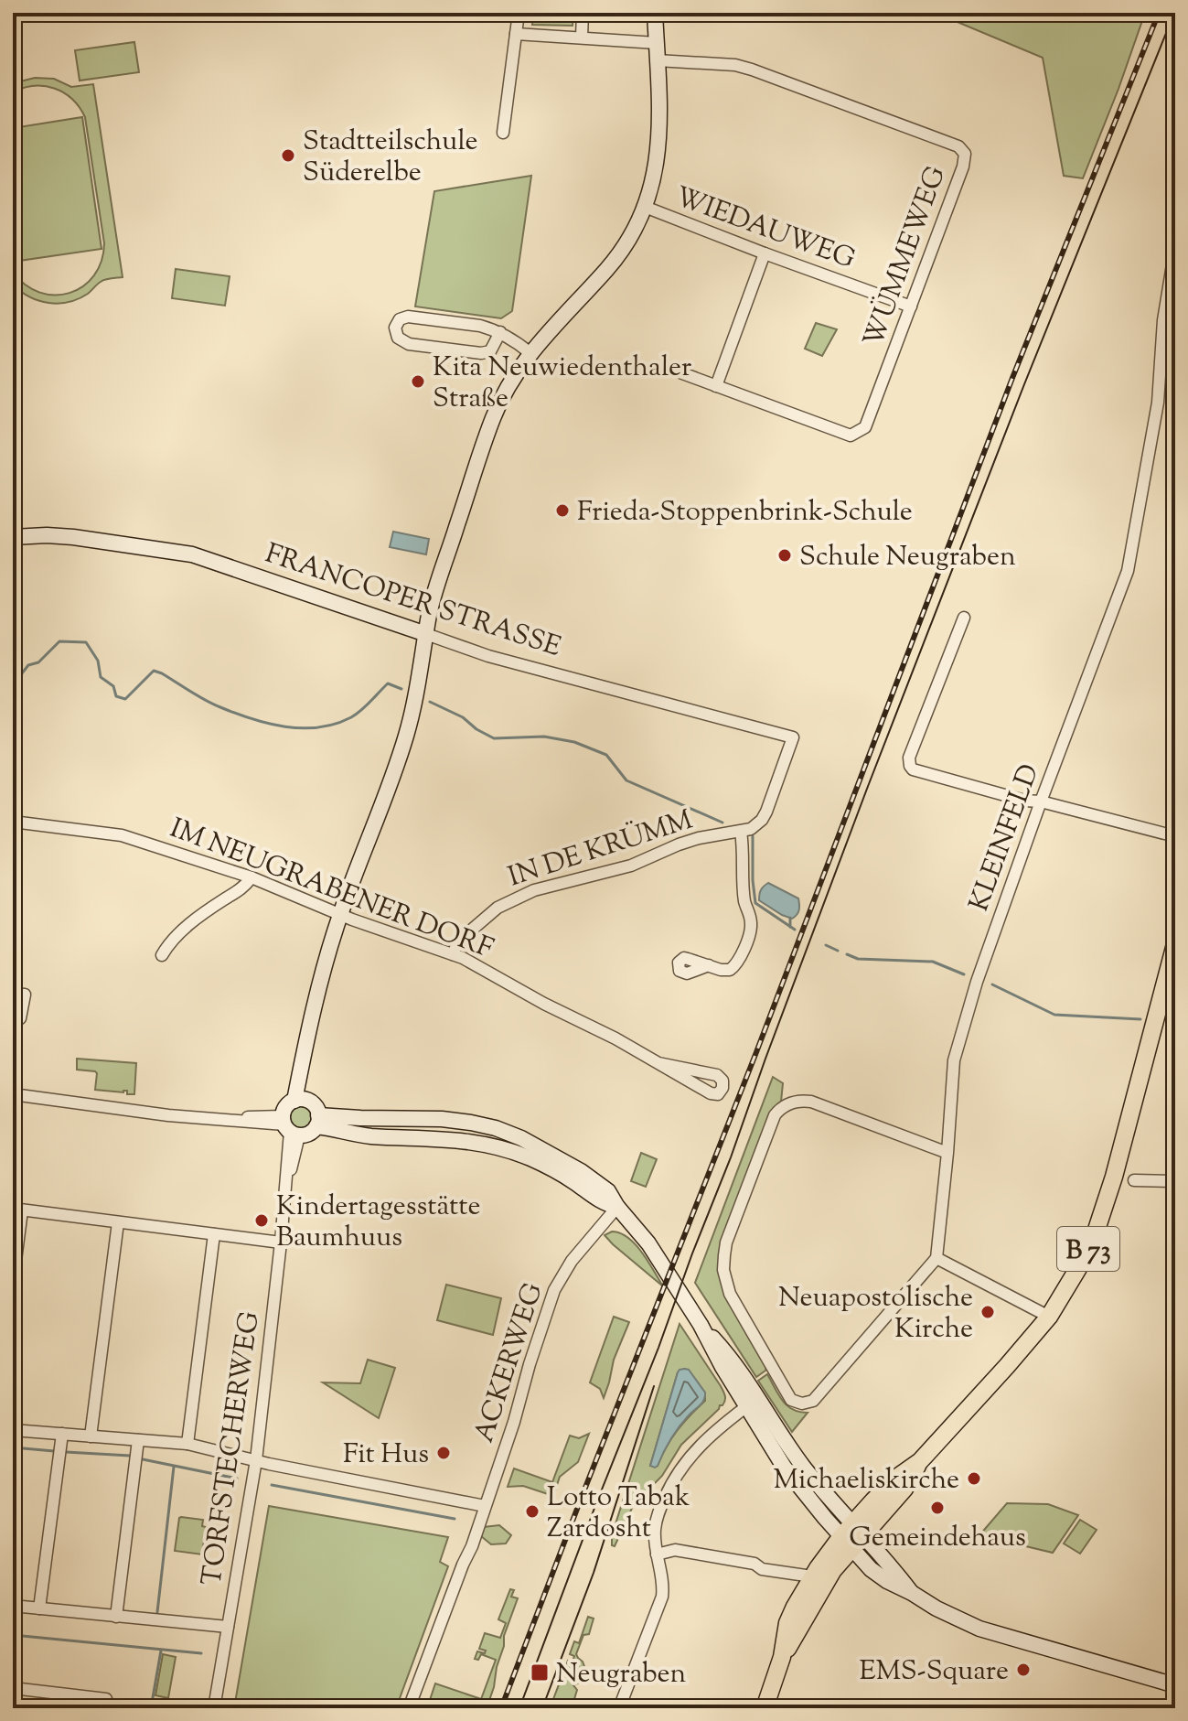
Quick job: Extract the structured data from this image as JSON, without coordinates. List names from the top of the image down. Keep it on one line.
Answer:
{"streets":{"main road":["FRANCOPER STRASSE","B 73"],"street":["WIEDAUWEG","WÜMMEWEG","KLEINFELD","IN DE KRÜMM","IM NEUGRABENER DORF","ACKERWEG","TORFSTECHERWEG"]},"crossings":[["WIEDAUWEG","WÜMMEWEG"],["FRANCOPER STRASSE","IN DE KRÜMM"],["IN DE KRÜMM","IM NEUGRABENER DORF"]],"places":{"other":["Stadtteilschule Süderelbe","Kita Neuwiedenthaler Straße","Frieda-Stoppenbrink-Schule","Schule Neugraben","Kindertagesstätte Baumhuus","Neuapostolische Kirche","Fit Hus","Michaeliskirche","Gemeindehaus","Lotto Tabak Zardosht","EMS-Square"],"transit":["Neugraben"]}}
